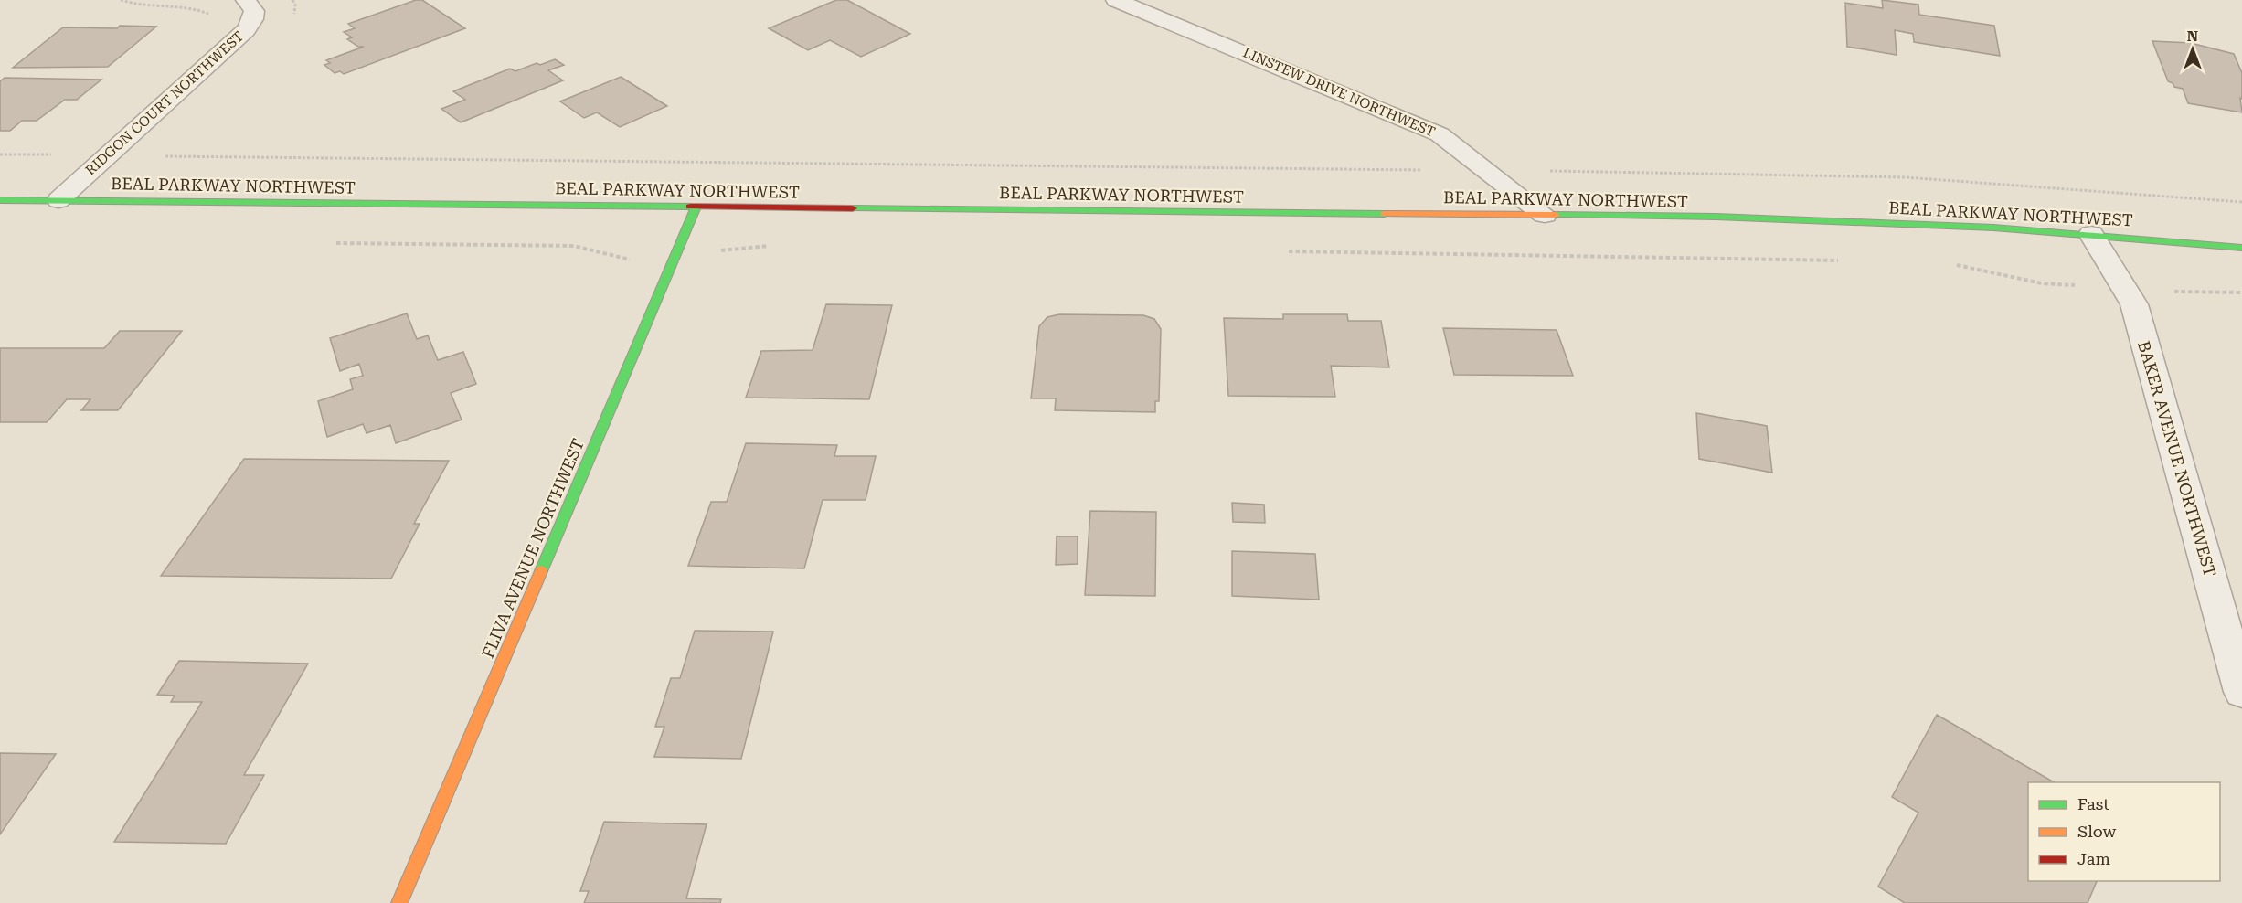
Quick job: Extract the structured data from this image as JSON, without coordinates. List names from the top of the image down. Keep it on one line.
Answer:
{"streets":{"main road":["BEAL PARKWAY NORTHWEST","FLIVA AVENUE NORTHWEST"],"street":["LINSTEW DRIVE NORTHWEST","RIDGON COURT NORTHWEST","BAKER AVENUE NORTHWEST"]},"crossings":[["LINSTEW DRIVE NORTHWEST","BEAL PARKWAY NORTHWEST"],["RIDGON COURT NORTHWEST","BEAL PARKWAY NORTHWEST"],["BEAL PARKWAY NORTHWEST","BAKER AVENUE NORTHWEST"],["BEAL PARKWAY NORTHWEST","FLIVA AVENUE NORTHWEST"]],"legend":["Fast","Slow","Jam"],"north":"top"}
